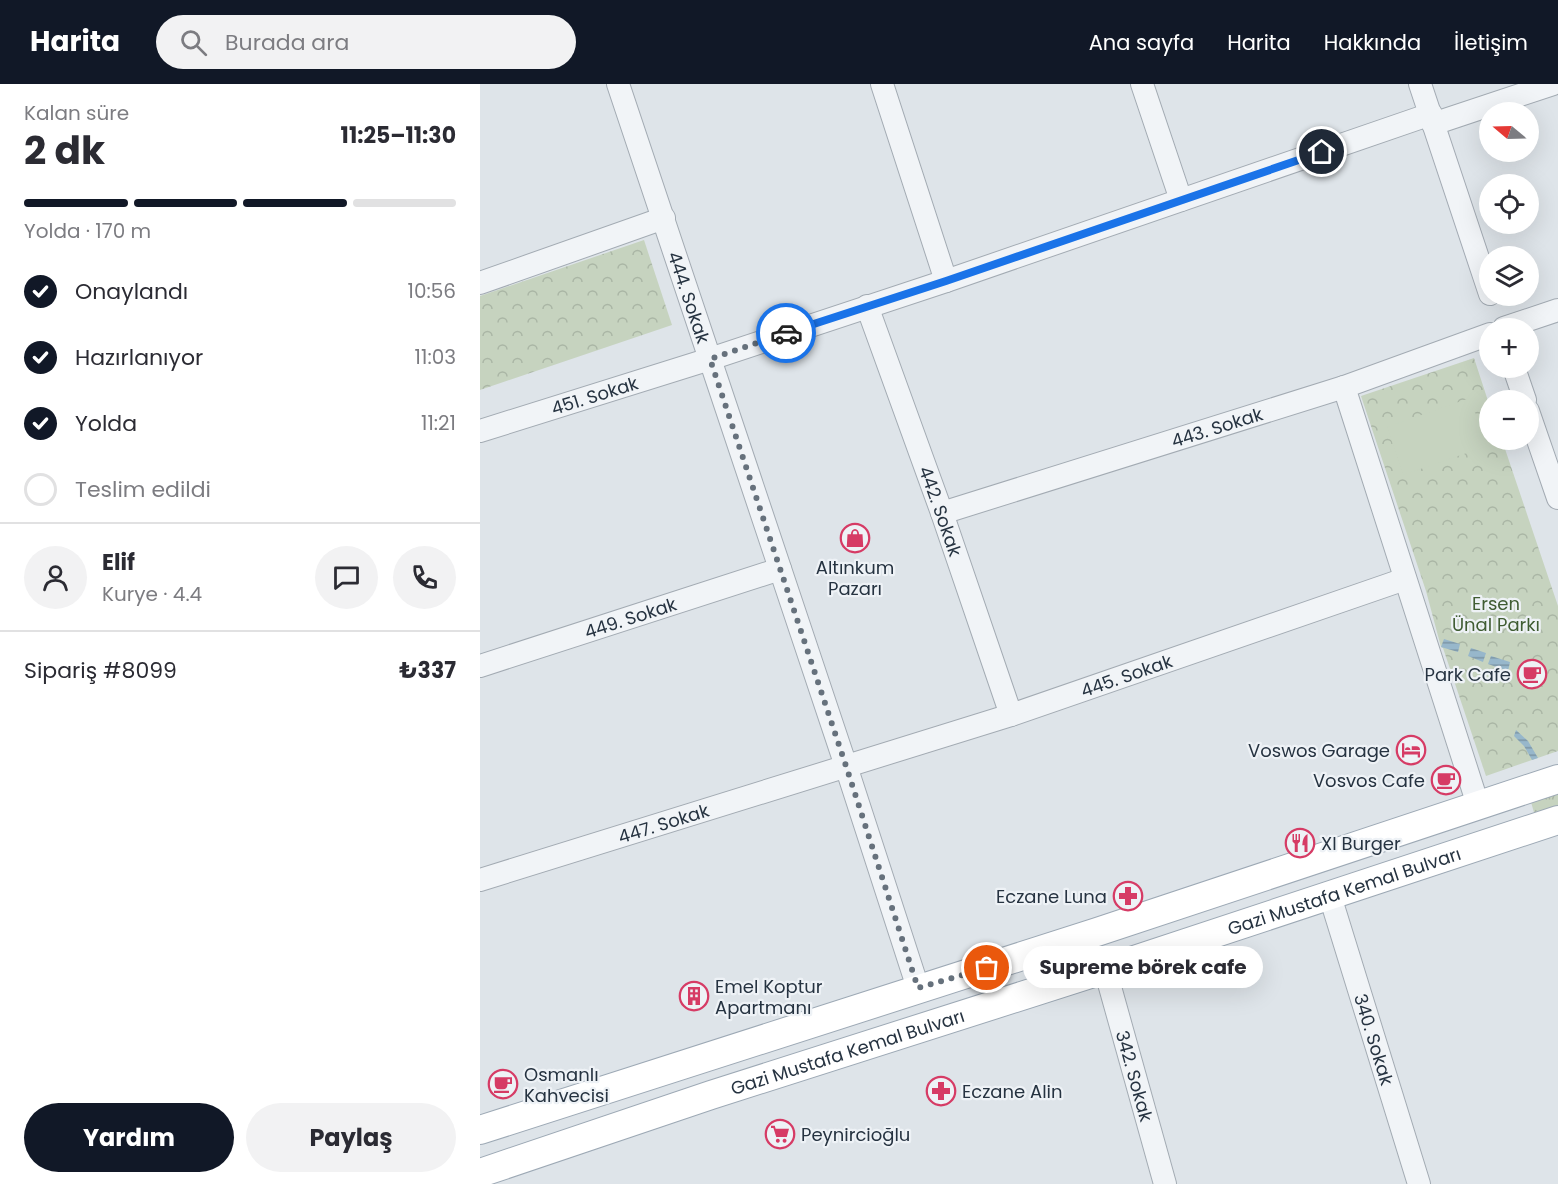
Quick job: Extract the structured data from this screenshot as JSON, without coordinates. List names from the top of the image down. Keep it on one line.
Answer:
{"streets":{"main road":["Gazi Mustafa Kemal Bulvarı"],"street":["444. Sokak","451. Sokak","443. Sokak","442. Sokak","449. Sokak","445. Sokak","447. Sokak","340. Sokak","342. Sokak"]},"crossings":[["444. Sokak","451. Sokak"],["444. Sokak","449. Sokak"],["444. Sokak","445. Sokak"],["444. Sokak","447. Sokak"],["444. Sokak","Gazi Mustafa Kemal Bulvarı"],["451. Sokak","442. Sokak"],["443. Sokak","442. Sokak"],["442. Sokak","445. Sokak"],["445. Sokak","447. Sokak"],["Gazi Mustafa Kemal Bulvarı","340. Sokak"],["Gazi Mustafa Kemal Bulvarı","342. Sokak"]],"parks":["Ersen Ünal Parkı"],"places":{"shop":["Altınkum Pazarı"],"cafe":["Park Cafe","Vosvos Cafe","Osmanlı Kahvecisi"],"hotel":["Voswos Garage"],"restaurant":["Xl Burger"],"pharmacy":["Eczane Luna","Eczane Alin"],"other":["Supreme börek cafe"],"building":["Emel Koptur Apartmanı"],"supermarket":["Peynircioğlu"]},"north":"left","page":{"header":"Harita","search":"Burada ara","nav":["Ana sayfa","Harita","Hakkında","İletişim"],"heading":["2 dk","Kalan süre","11:25–11:30"],"panel":["Elif","Kurye · 4.4","Sipariş #8099","₺337"],"map_buttons":["+","−"],"bar":"Yolda · 170 m","list":[["Onaylandı","10:56"],["Hazırlanıyor","11:03"],["Yolda","11:21"],"Teslim edildi"],"bubble":"Supreme börek cafe","buttons":["Yardım","Paylaş"]}}
